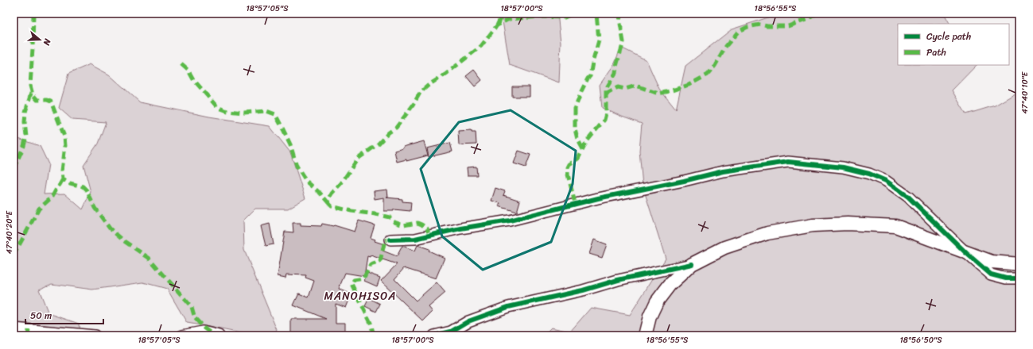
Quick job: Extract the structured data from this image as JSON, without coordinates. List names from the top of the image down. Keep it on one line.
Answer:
{"districts":["MANOHISOA"],"legend":["Cycle path","Path"],"scale_bar":"50 m","north":"right","coordinates":["18°57'05\"S","18°57'00\"S","18°56'55\"S","47°40'10\"E","47°40'20\"E","18°56'50\"S"]}
